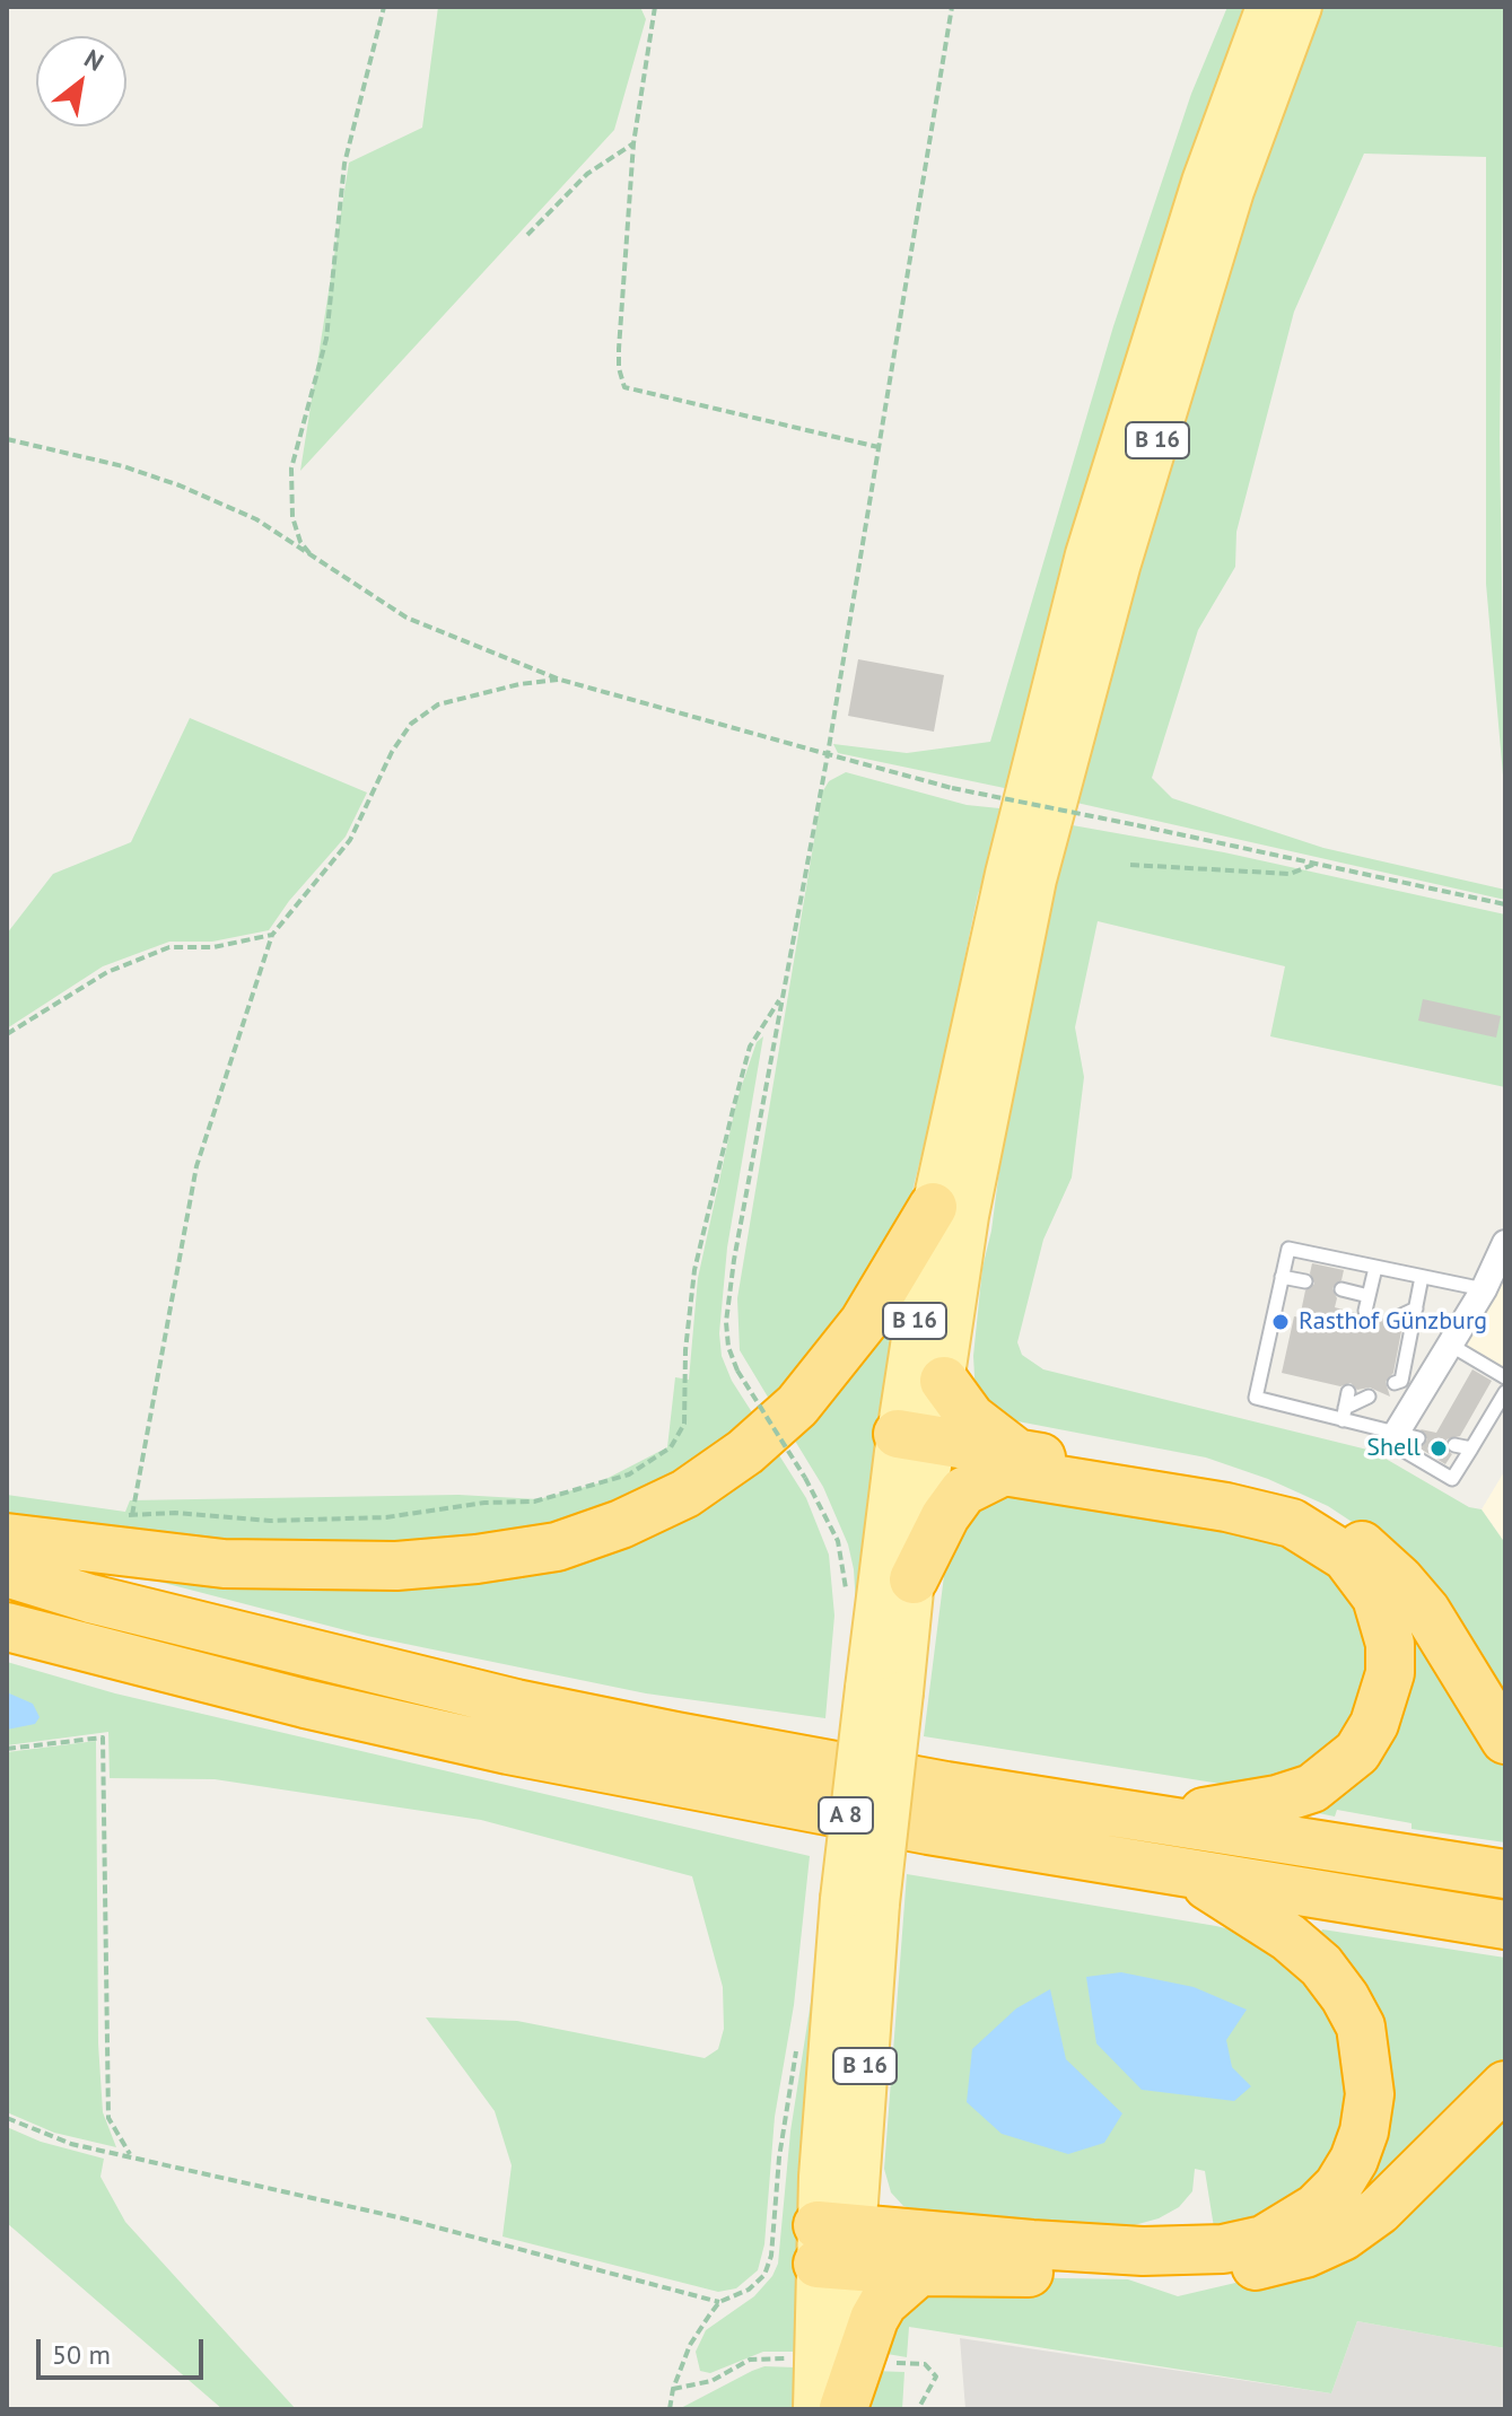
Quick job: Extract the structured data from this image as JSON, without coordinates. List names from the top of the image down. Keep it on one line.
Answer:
{"streets":{"highway":["A 8"],"main road":["B 16"]},"places":["Rasthof Günzburg","Shell"],"scale_bar":"50 m","north":"top right"}
